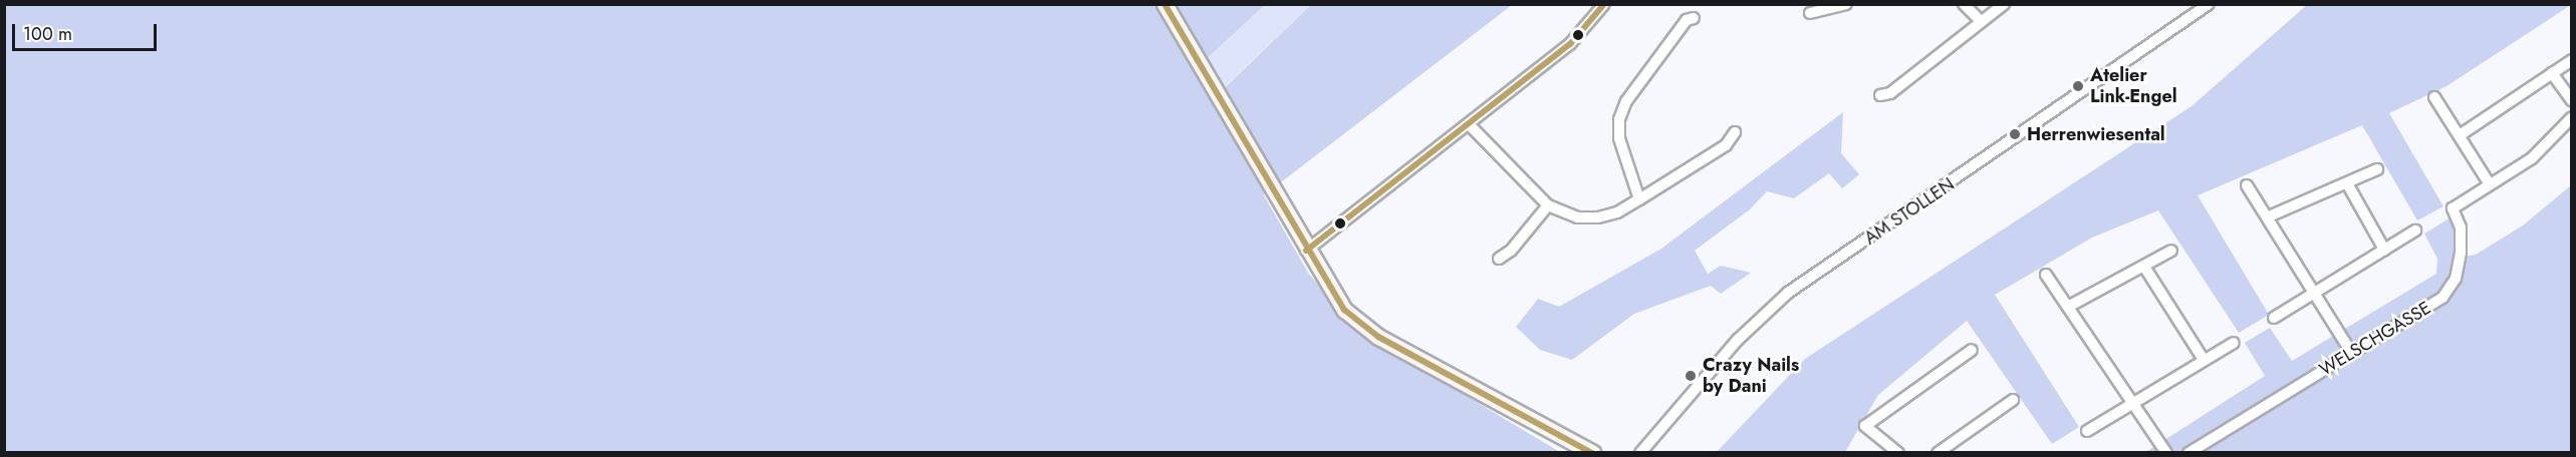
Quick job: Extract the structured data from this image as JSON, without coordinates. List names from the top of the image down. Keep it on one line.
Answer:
{"streets":{"street":["AM STOLLEN","WELSCHGASSE"]},"places":["Atelier Link-Engel","Herrenwiesental","Crazy Nails by Dani"],"scale_bar":"100 m"}
